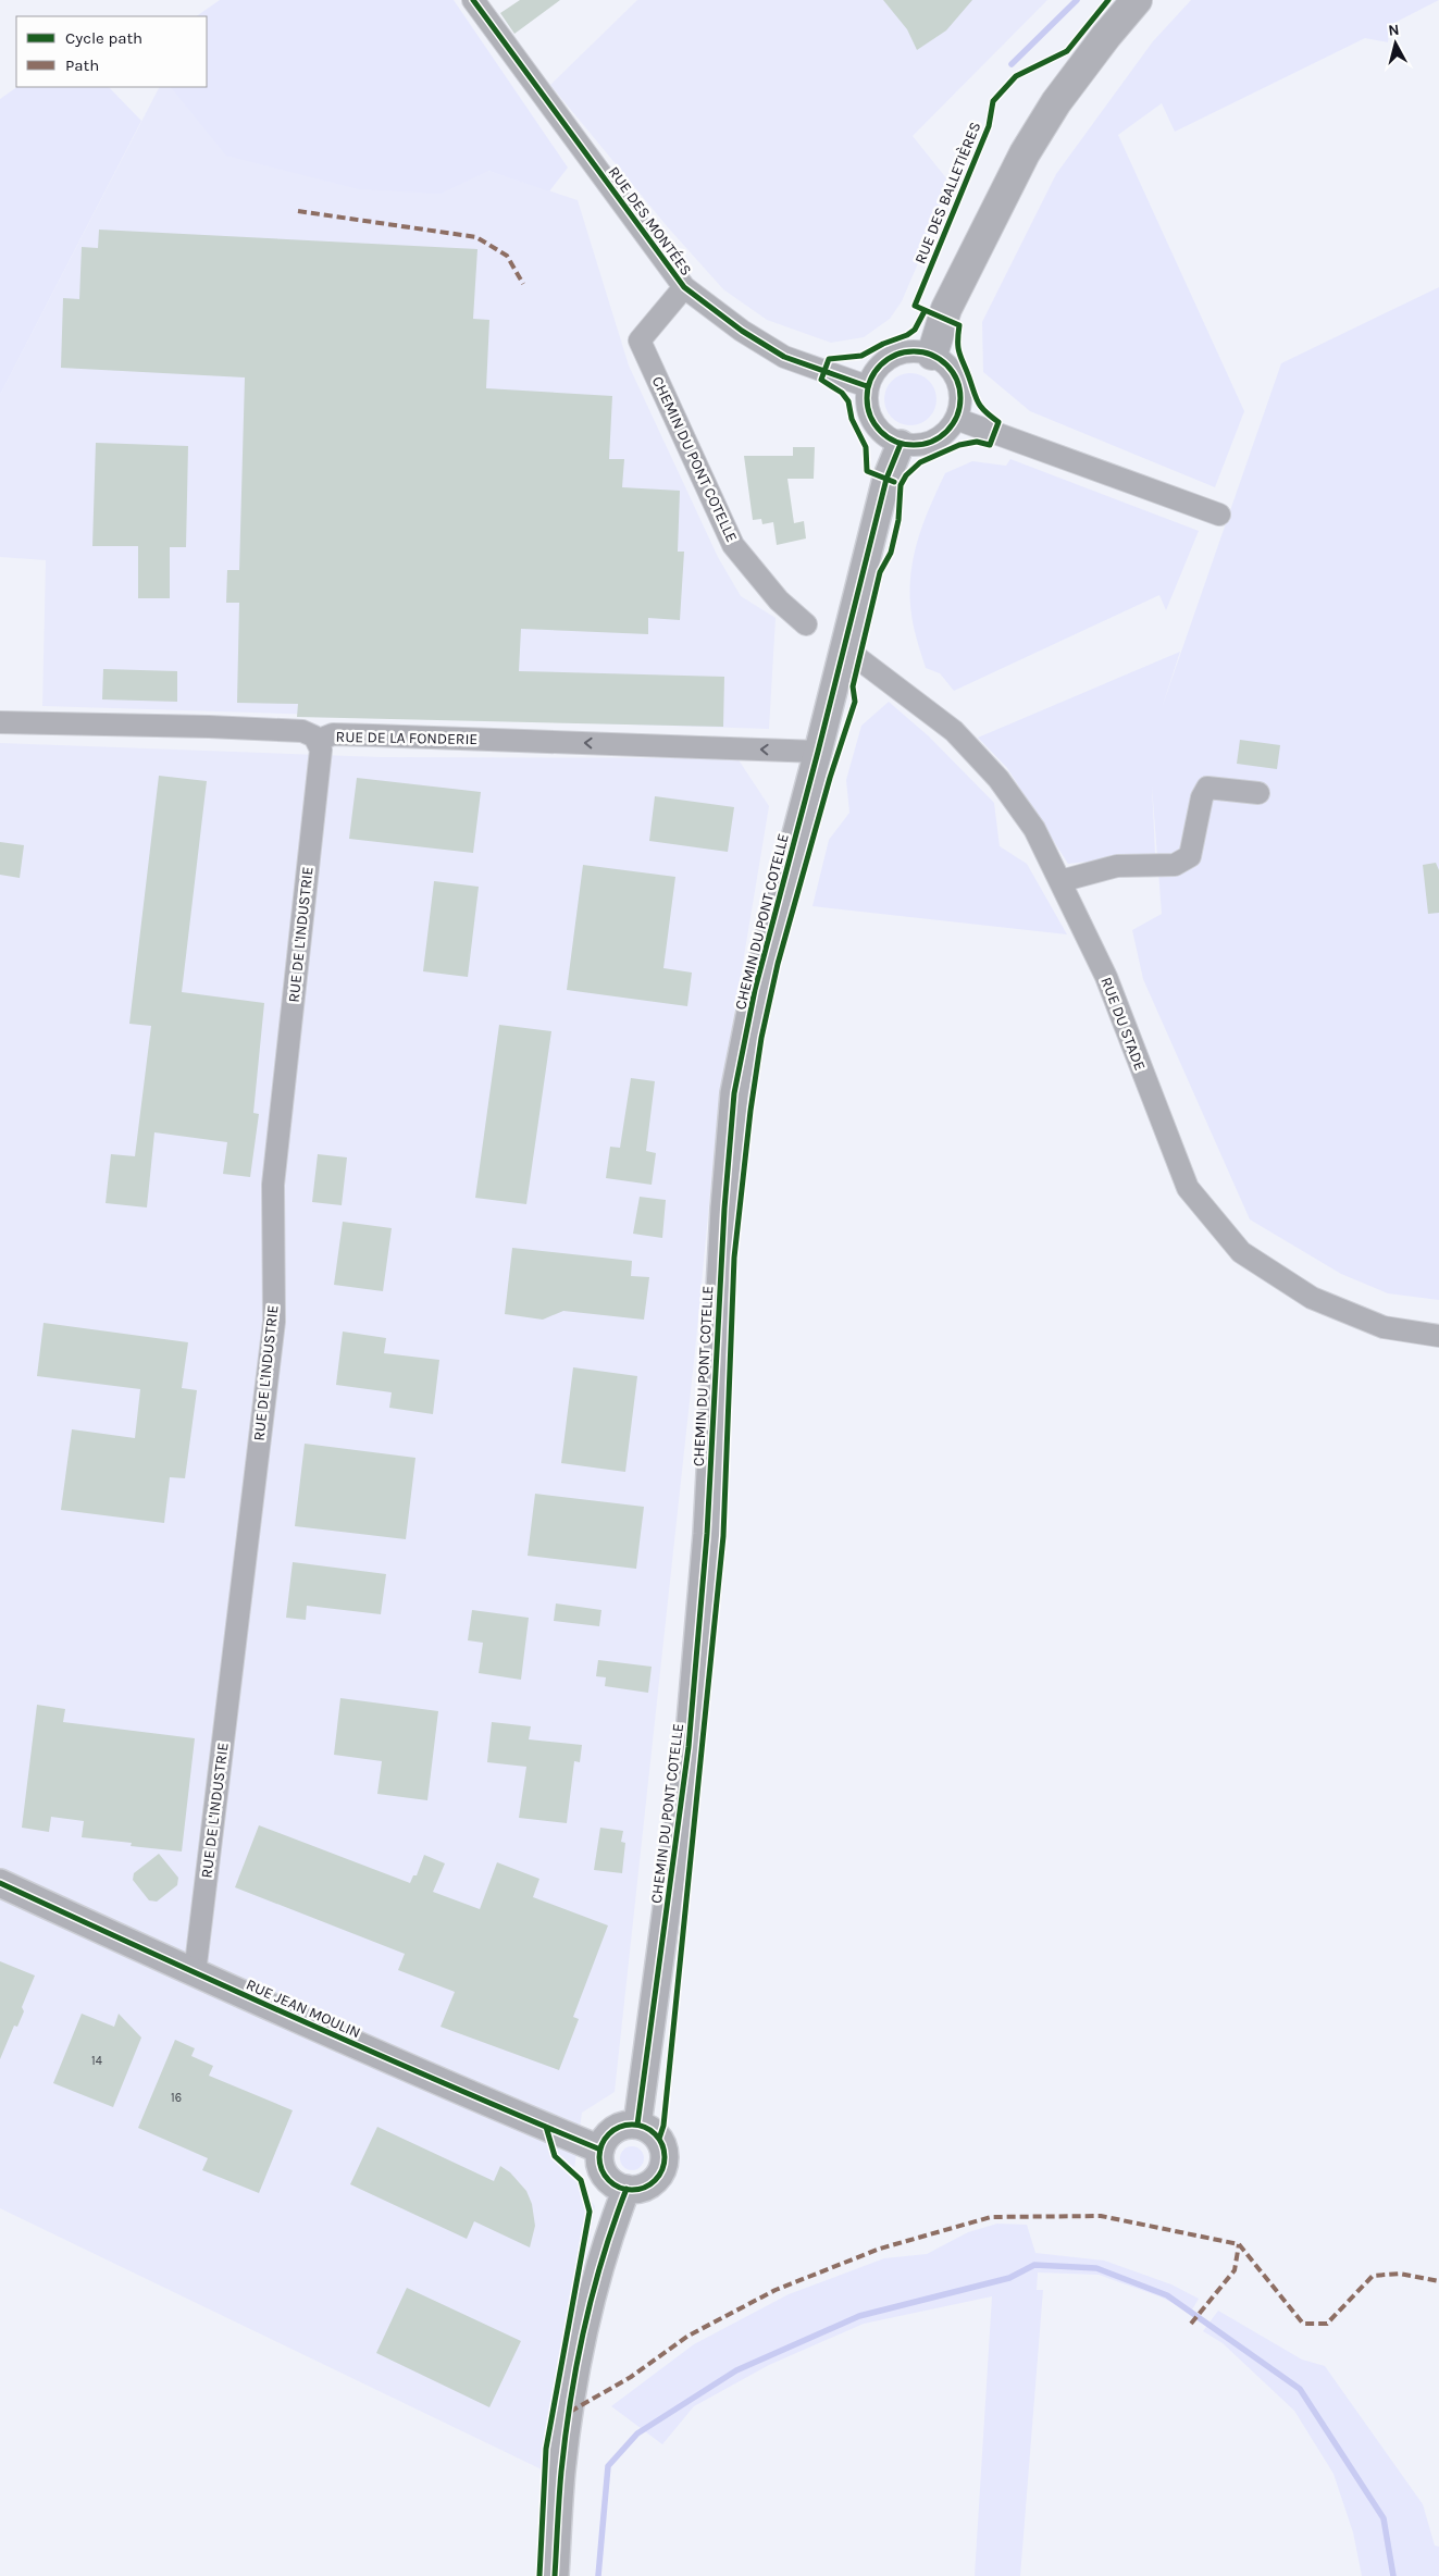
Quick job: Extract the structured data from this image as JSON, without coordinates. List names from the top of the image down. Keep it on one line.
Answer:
{"streets":{"street":["RUE DES MONTÉES","CHEMIN DU PONT COTELLE","RUE DE LA FONDERIE","RUE DE L'INDUSTRIE","RUE DU STADE","RUE JEAN MOULIN"],"cycle path":["RUE DES BALLETIÈRES"]},"crossings":[["RUE DES MONTÉES","CHEMIN DU PONT COTELLE"],["CHEMIN DU PONT COTELLE","RUE DE LA FONDERIE"],["CHEMIN DU PONT COTELLE","RUE DU STADE"],["CHEMIN DU PONT COTELLE","RUE JEAN MOULIN"],["RUE DE LA FONDERIE","RUE DE L'INDUSTRIE"],["RUE DE L'INDUSTRIE","RUE JEAN MOULIN"]],"one_way":["RUE DE LA FONDERIE"],"house_numbers":["14","16"],"legend":["Cycle path","Path"],"north":"top"}
